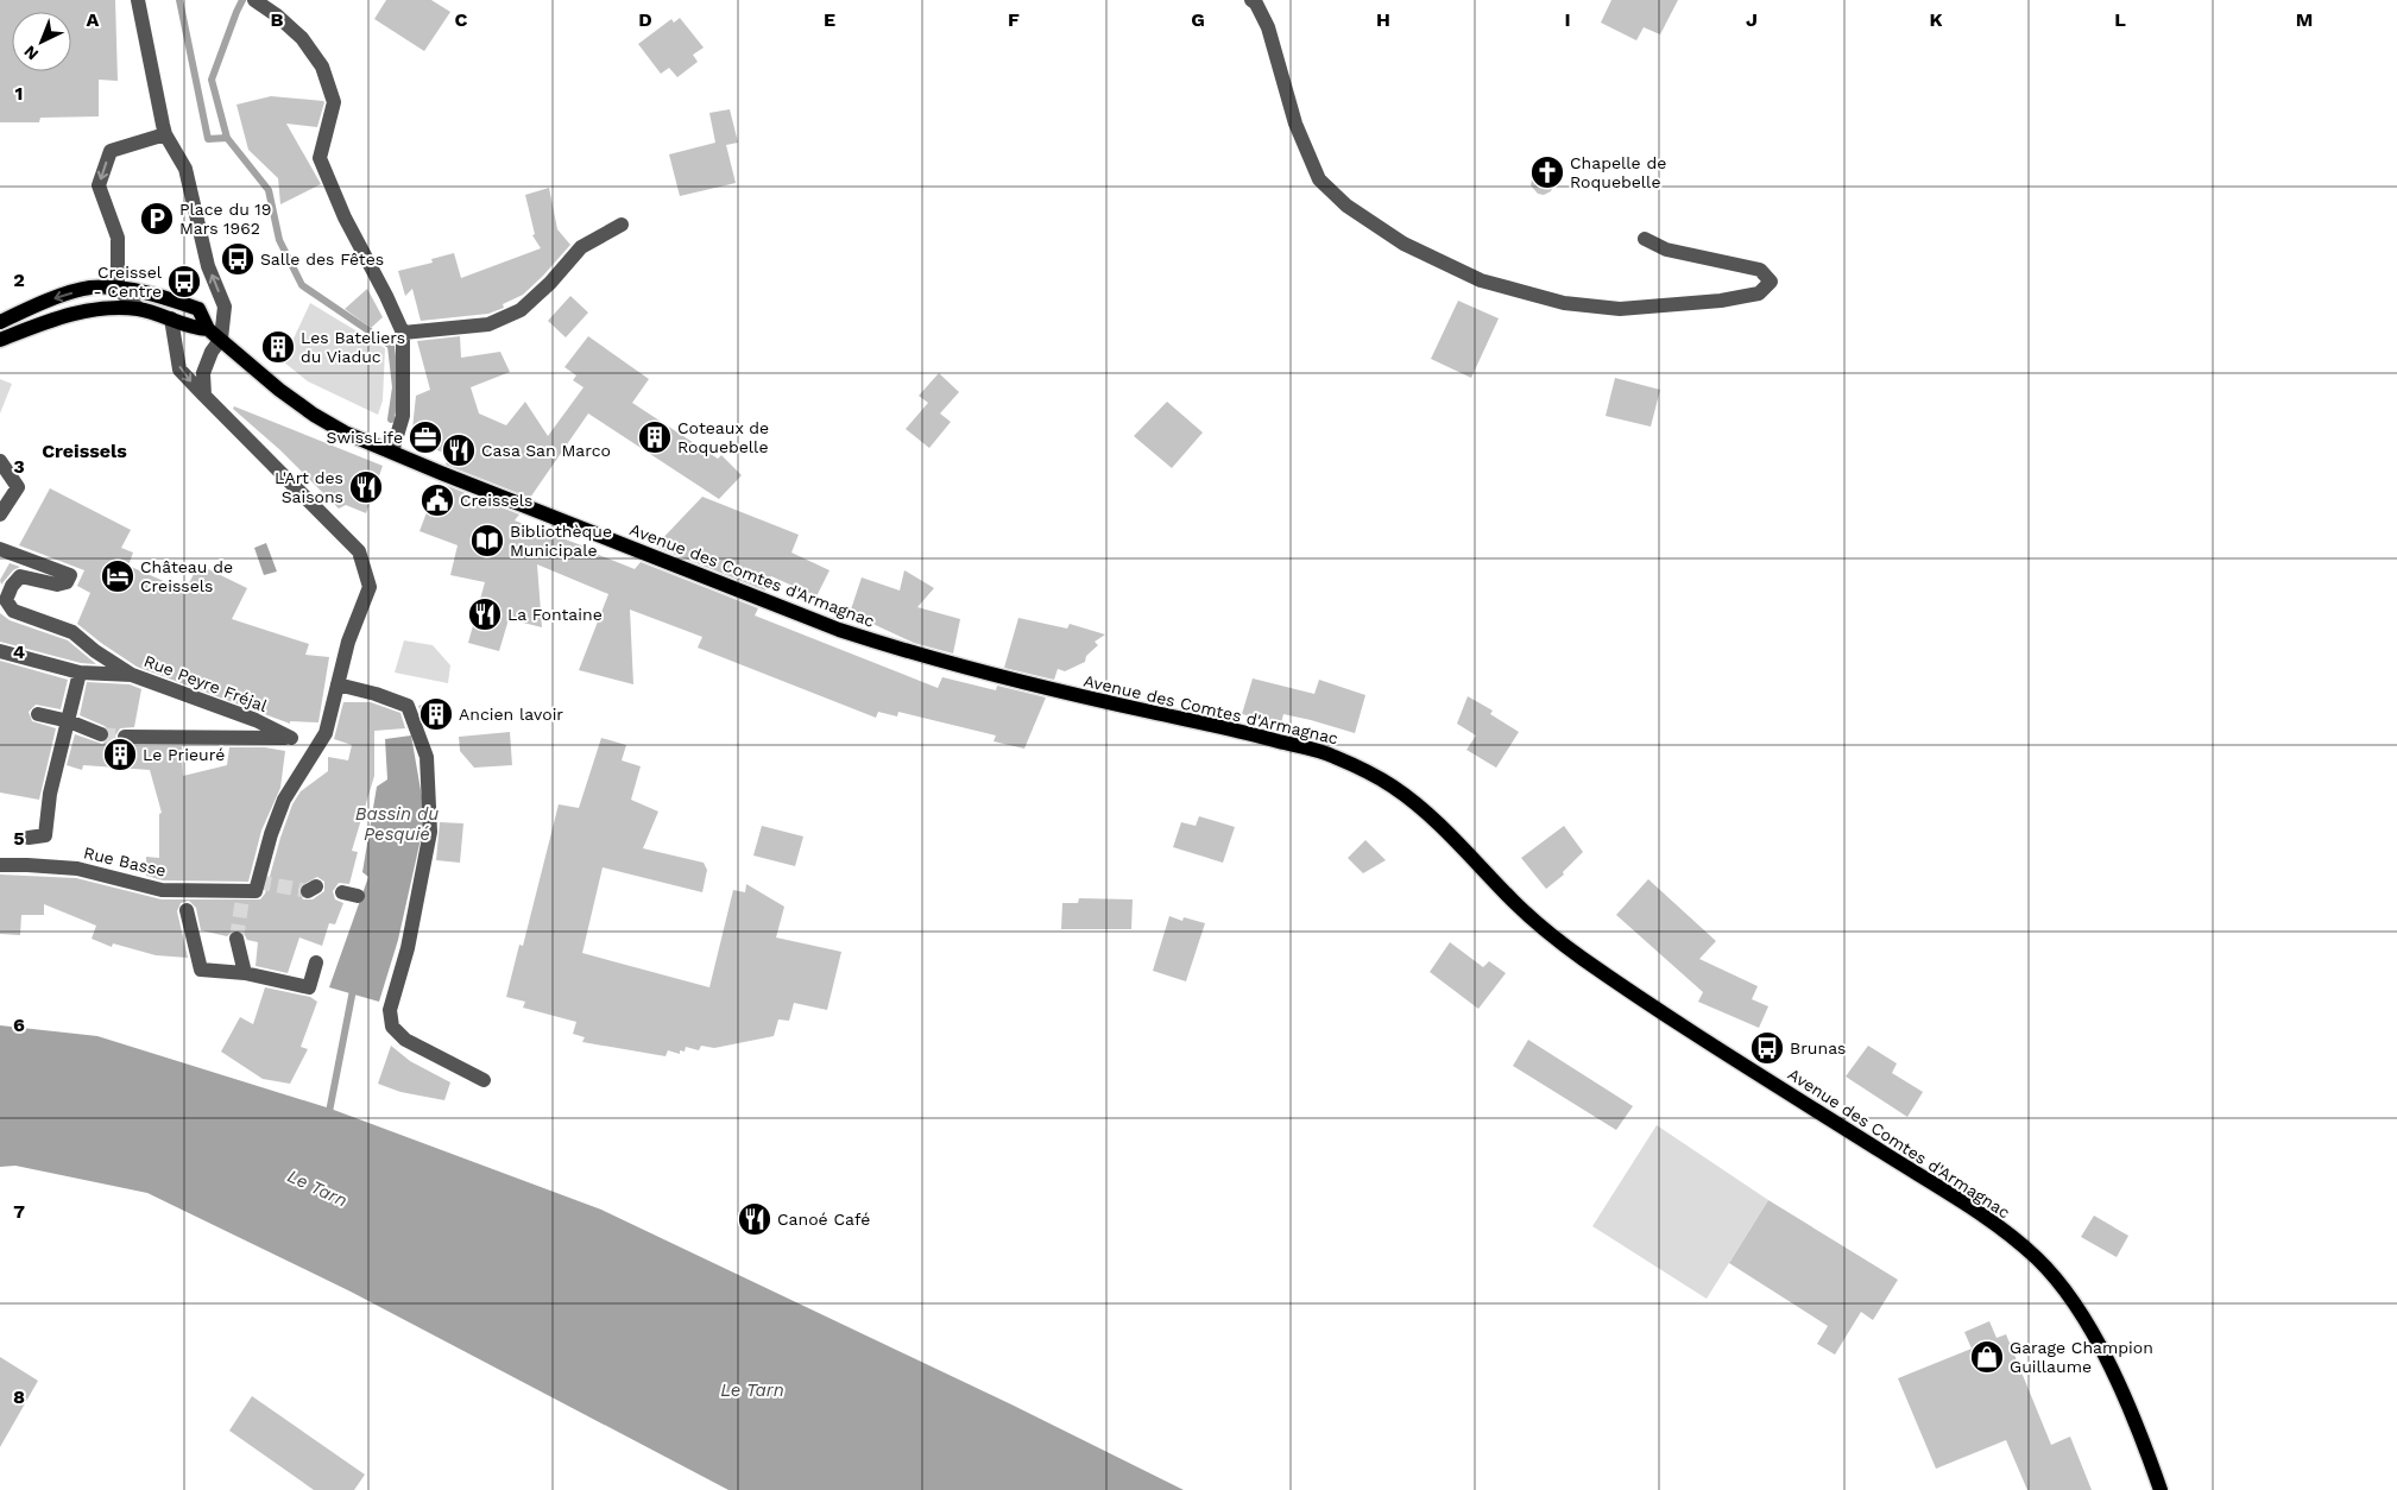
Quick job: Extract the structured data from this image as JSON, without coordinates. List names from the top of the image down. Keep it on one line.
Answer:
{"streets":{"main road":["Avenue des Comtes d'Armagnac"],"street":["Rue Peyre Fréjal","Rue Basse"]},"districts":["Creissels"],"water":["Bassin du Pesquié","Le Tarn"],"places":{"church":["Chapelle de Roquebelle"],"parking":["Place du 19 Mars 1962"],"bus stop":["Salle des Fêtes","Creissel - Centre","Brunas"],"building":["Les Bateliers du Viaduc","Coteaux de Roquebelle","Ancien lavoir","Le Prieuré"],"office":["SwissLife"],"restaurant":["Casa San Marco","L'Art des Saisons","La Fontaine","Canoé Café"],"public building":["Creissels"],"library":["Bibliothèque Municipale"],"hotel":["Château de Creissels"],"shop":["Garage Champion Guillaume"]},"north":"bottom left","grid":{"columns":["A","B","C","D","E","F","G","H","I","J","K","L","M"],"rows":["1","2","3","4","5","6","7","8"]}}
